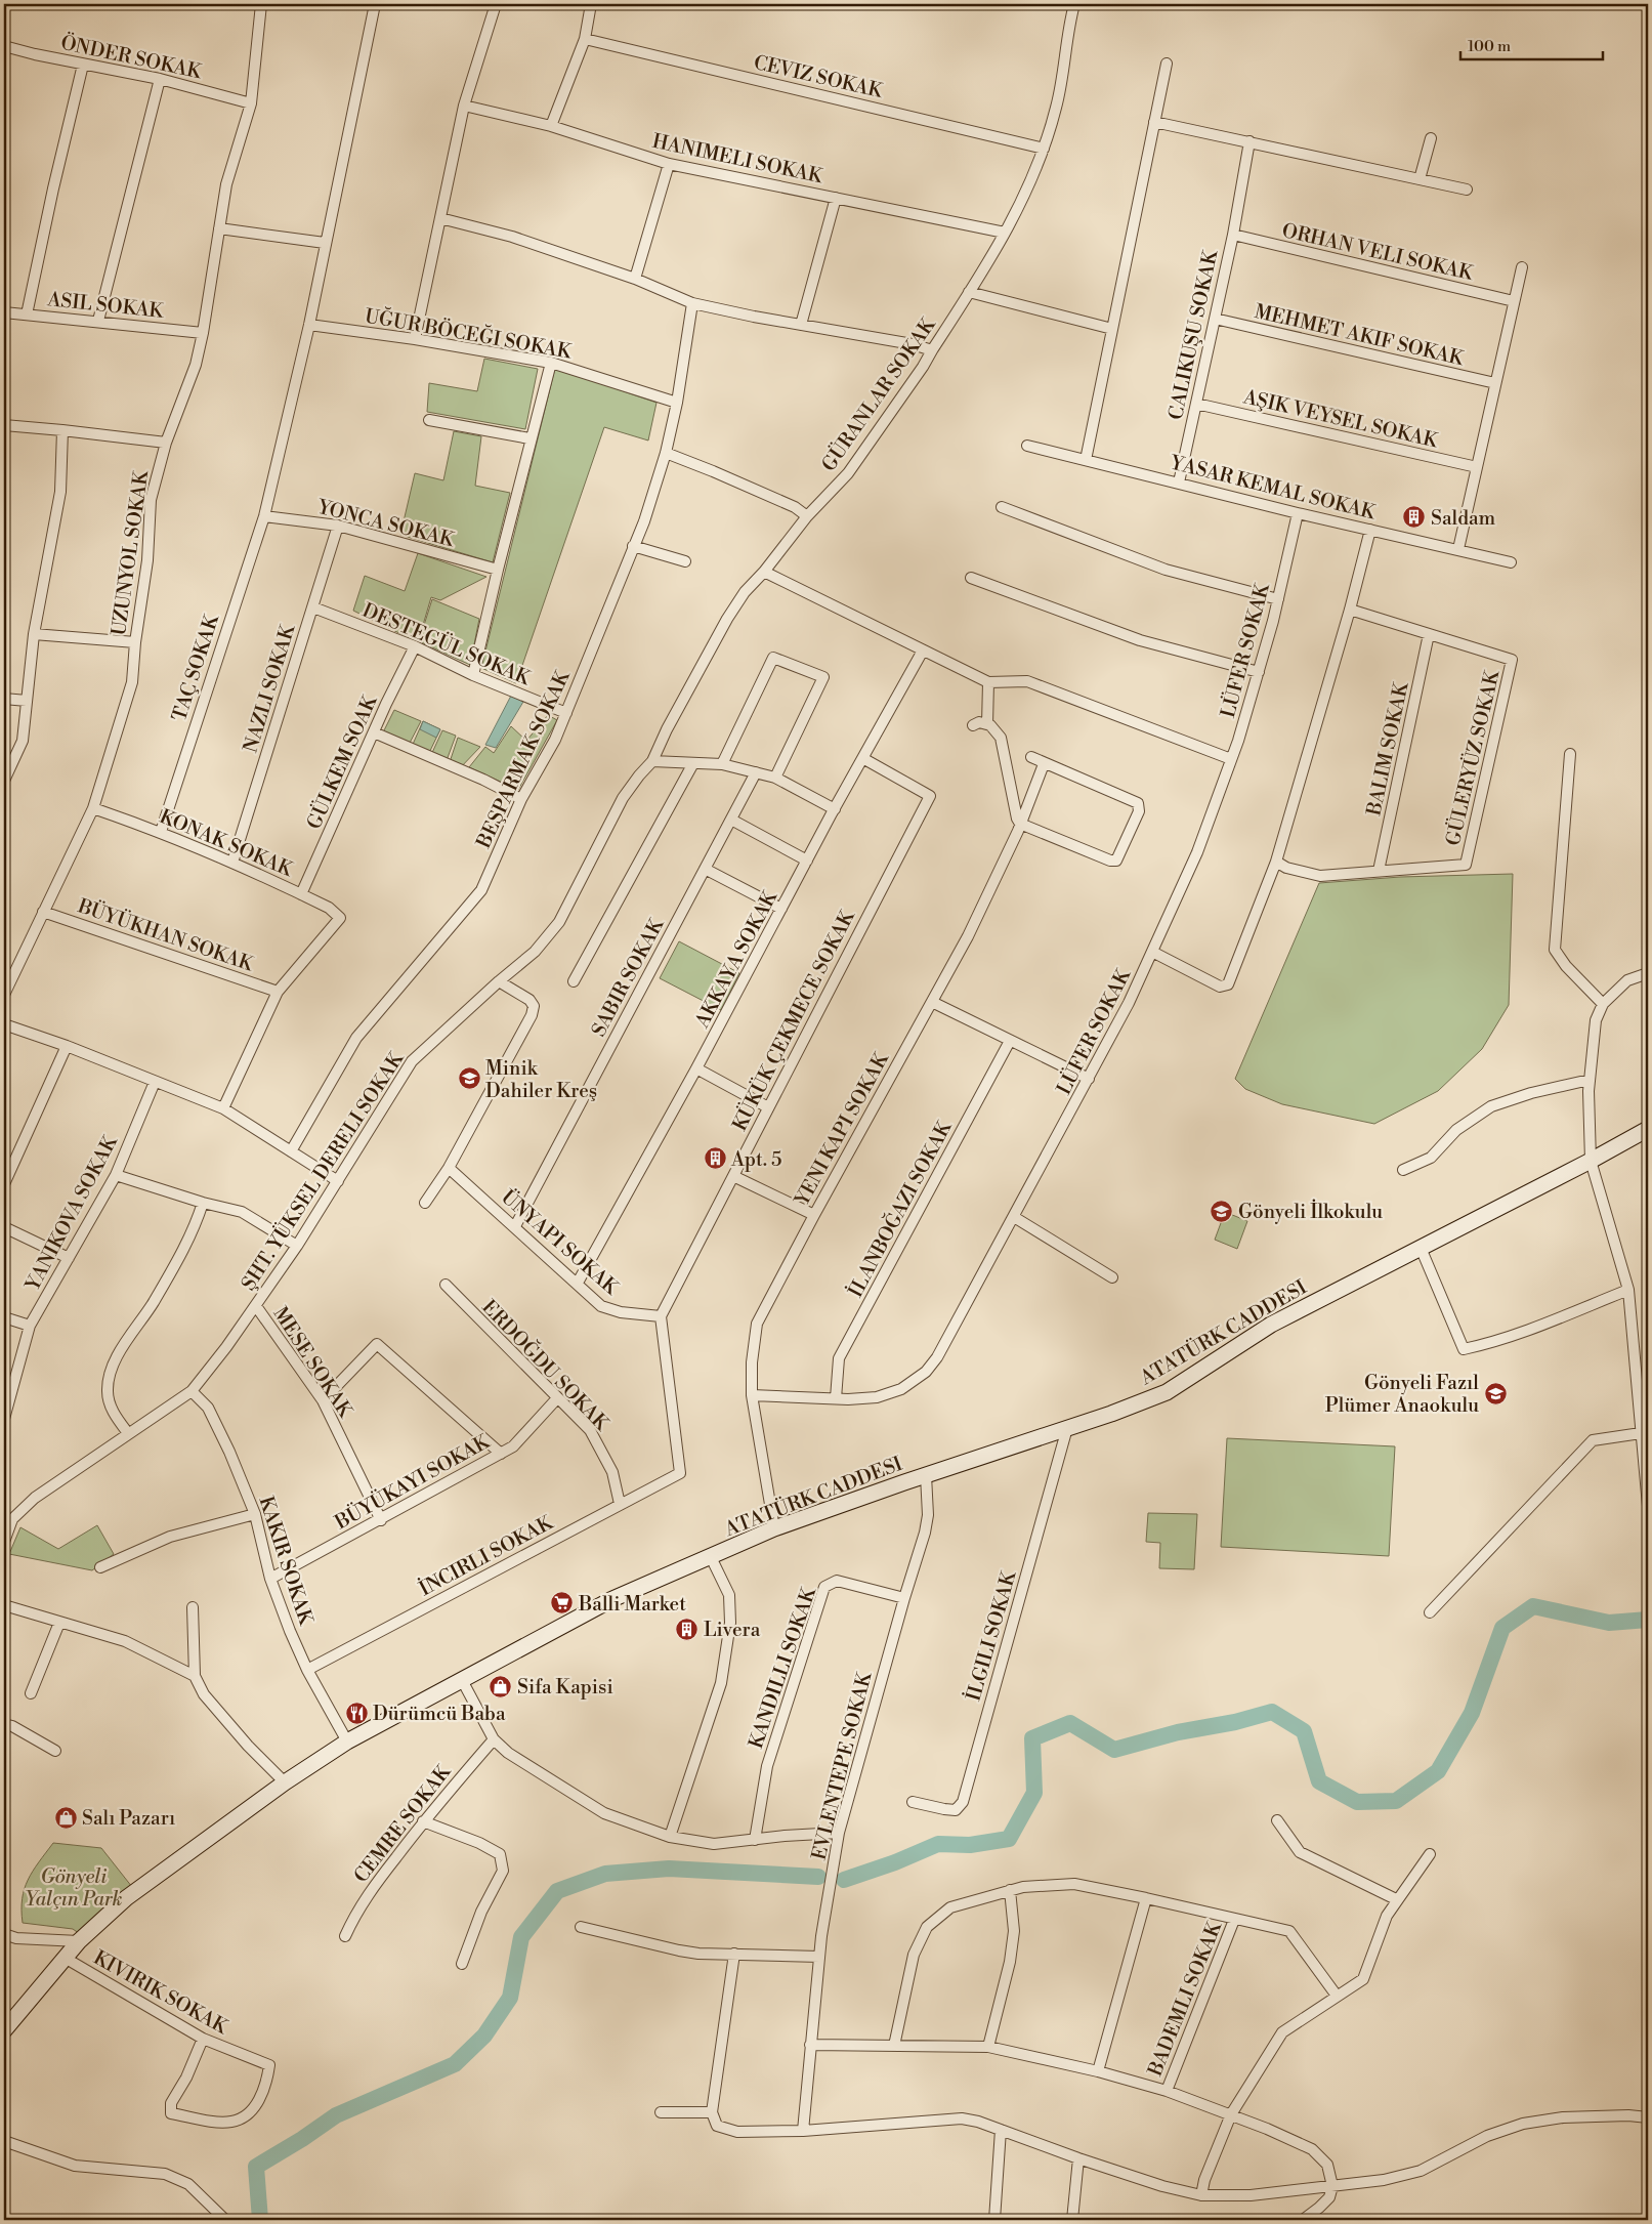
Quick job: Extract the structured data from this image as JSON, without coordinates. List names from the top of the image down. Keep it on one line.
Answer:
{"streets":{"main road":["ATATÜRK CADDESI"],"street":["ÖNDER SOKAK","CEVIZ SOKAK","ORHAN VELI SOKAK","ASIL SOKAK","UĞUR BÖCEĞI SOKAK","MEHMET AKIF SOKAK","GÜRANLAR SOKAK","YASAR KEMAL SOKAK","YONCA SOKAK","UZUNYOL SOKAK","DESTEGÜL SOKAK","LÜFER SOKAK","TAÇ SOKAK","GÜLERYÜZ SOKAK","BEŞPARMAK SOKAK","GÜLKEM SOAK","KONAK SOKAK","BÜYÜKHAN SOKAK","AKKAYA SOKAK","KÜKÜK ÇEKMECE SOKAK","ŞHT. YÜKSEL DERELI SOKAK","MESE SOKAK","ERDOĞDU SOKAK","İNCIRLI SOKAK","İLGILI SOKAK","KANDILLI SOKAK","EVLENTEPE SOKAK","CEMRE SOKAK","BADEMLI SOKAK"]},"crossings":[["ÖNDER SOKAK","UZUNYOL SOKAK"],["CEVIZ SOKAK","GÜRANLAR SOKAK"],["ASIL SOKAK","UZUNYOL SOKAK"],["UĞUR BÖCEĞI SOKAK","TAÇ SOKAK"],["UĞUR BÖCEĞI SOKAK","BEŞPARMAK SOKAK"],["GÜRANLAR SOKAK","ŞHT. YÜKSEL DERELI SOKAK"],["YASAR KEMAL SOKAK","LÜFER SOKAK"],["YONCA SOKAK","TAÇ SOKAK"],["UZUNYOL SOKAK","KONAK SOKAK"],["UZUNYOL SOKAK","BÜYÜKHAN SOKAK"],["DESTEGÜL SOKAK","BEŞPARMAK SOKAK"],["DESTEGÜL SOKAK","GÜLKEM SOAK"],["TAÇ SOKAK","KONAK SOKAK"],["GÜLKEM SOAK","KONAK SOKAK"],["KONAK SOKAK","BÜYÜKHAN SOKAK"],["AKKAYA SOKAK","KÜKÜK ÇEKMECE SOKAK"],["KÜKÜK ÇEKMECE SOKAK","İNCIRLI SOKAK"],["ŞHT. YÜKSEL DERELI SOKAK","MESE SOKAK"],["ATATÜRK CADDESI","İLGILI SOKAK"],["ATATÜRK CADDESI","EVLENTEPE SOKAK"],["ERDOĞDU SOKAK","İNCIRLI SOKAK"],["KANDILLI SOKAK","EVLENTEPE SOKAK"]],"parks":["Gönyeli Yalçın Park"],"places":{"building":["Saldam","Apt. 5","Livera"],"school or university":["Minik Dahiler Kreş","Gönyeli İlkokulu","Gönyeli Fazıl Plümer Anaokulu"],"supermarket":["Balli Market"],"shop":["Sifa Kapisi","Salı Pazarı"],"restaurant":["Dürümcü Baba"]},"scale_bar":"100 m"}
